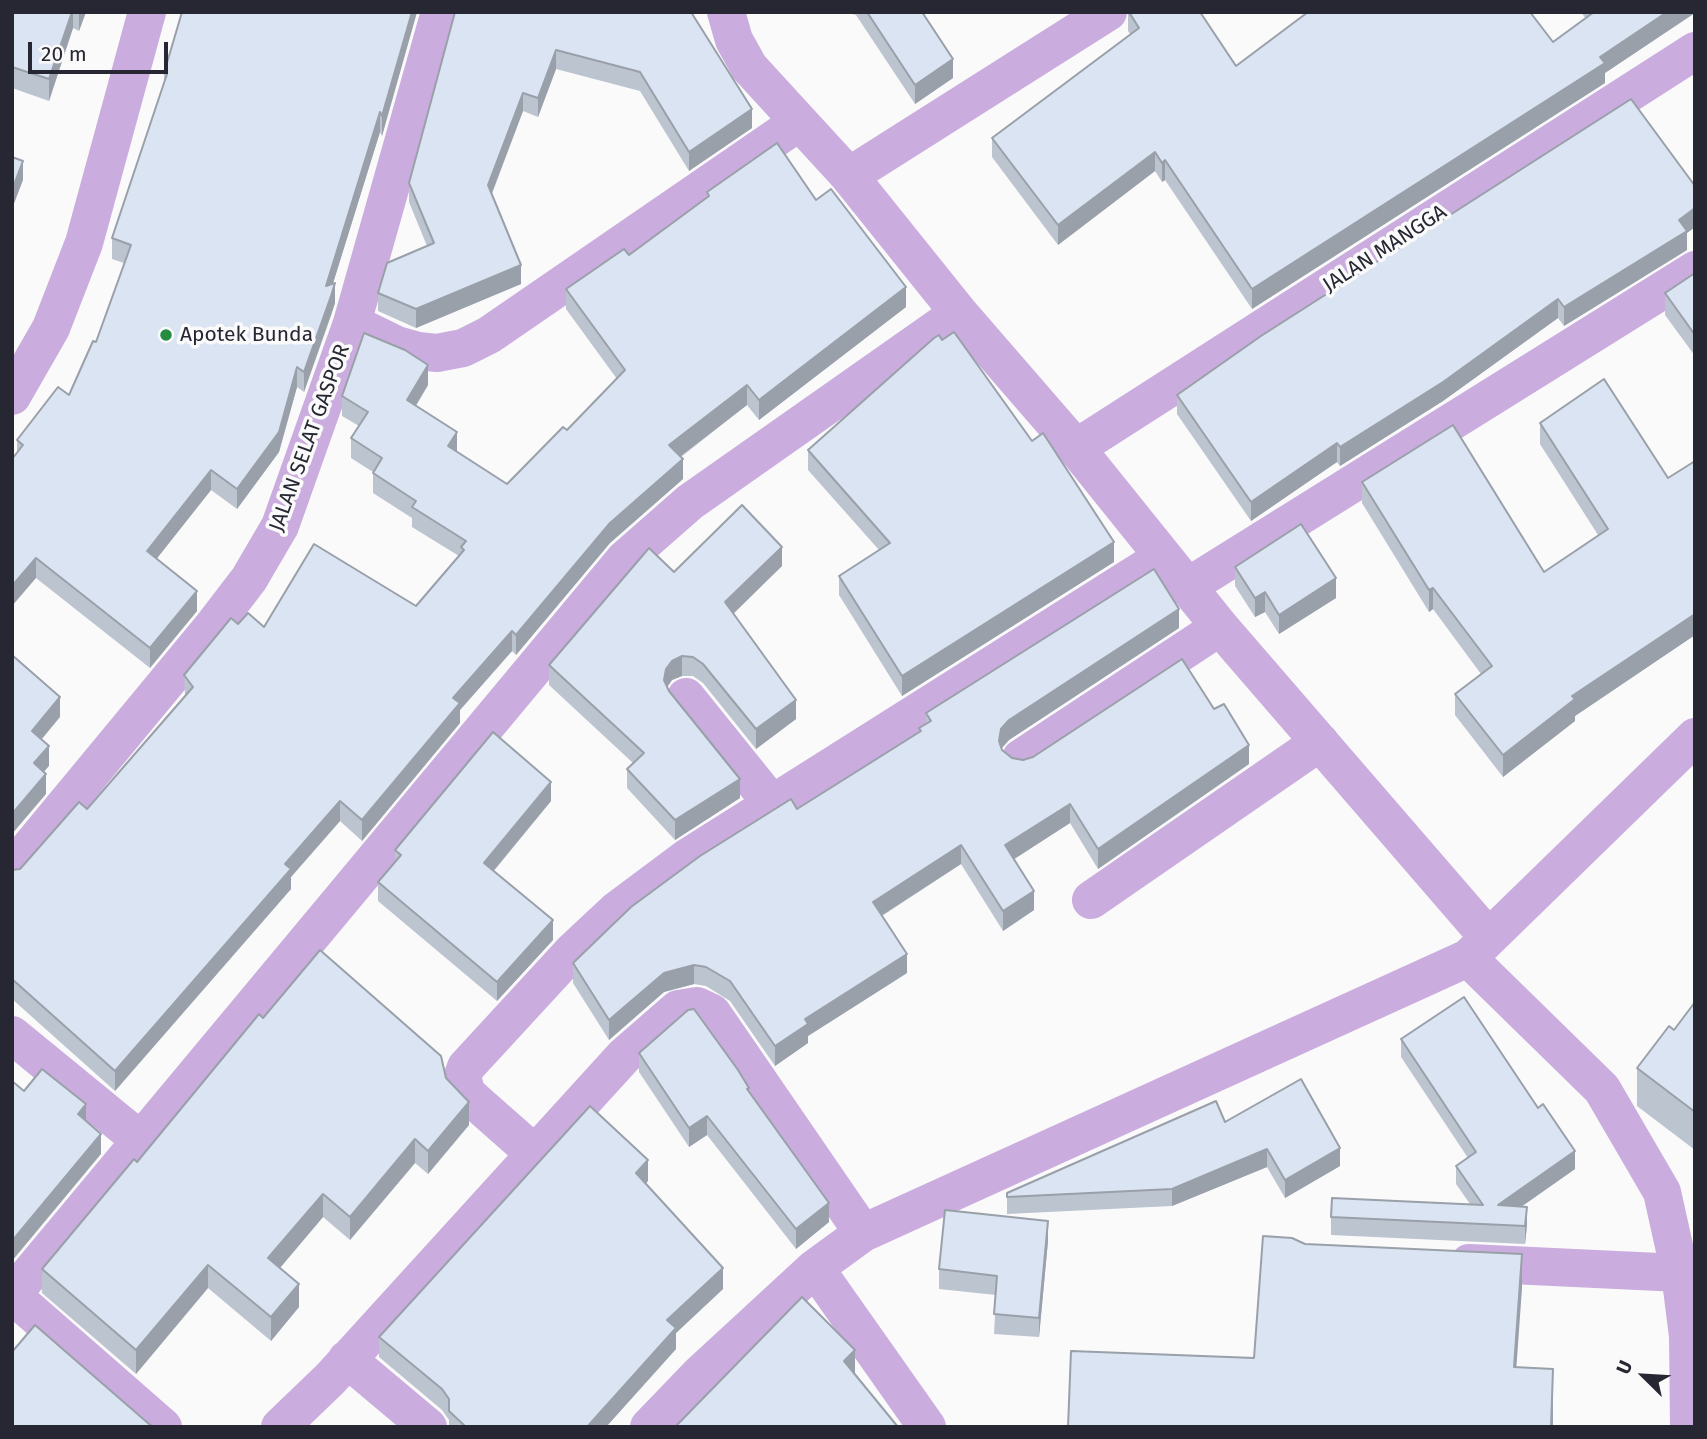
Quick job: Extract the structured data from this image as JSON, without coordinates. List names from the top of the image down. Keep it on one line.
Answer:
{"streets":{"street":["JALAN MANGGA","JALAN SELAT GASPOR"]},"places":["Apotek Bunda"],"scale_bar":"20 m","north":"top left"}
